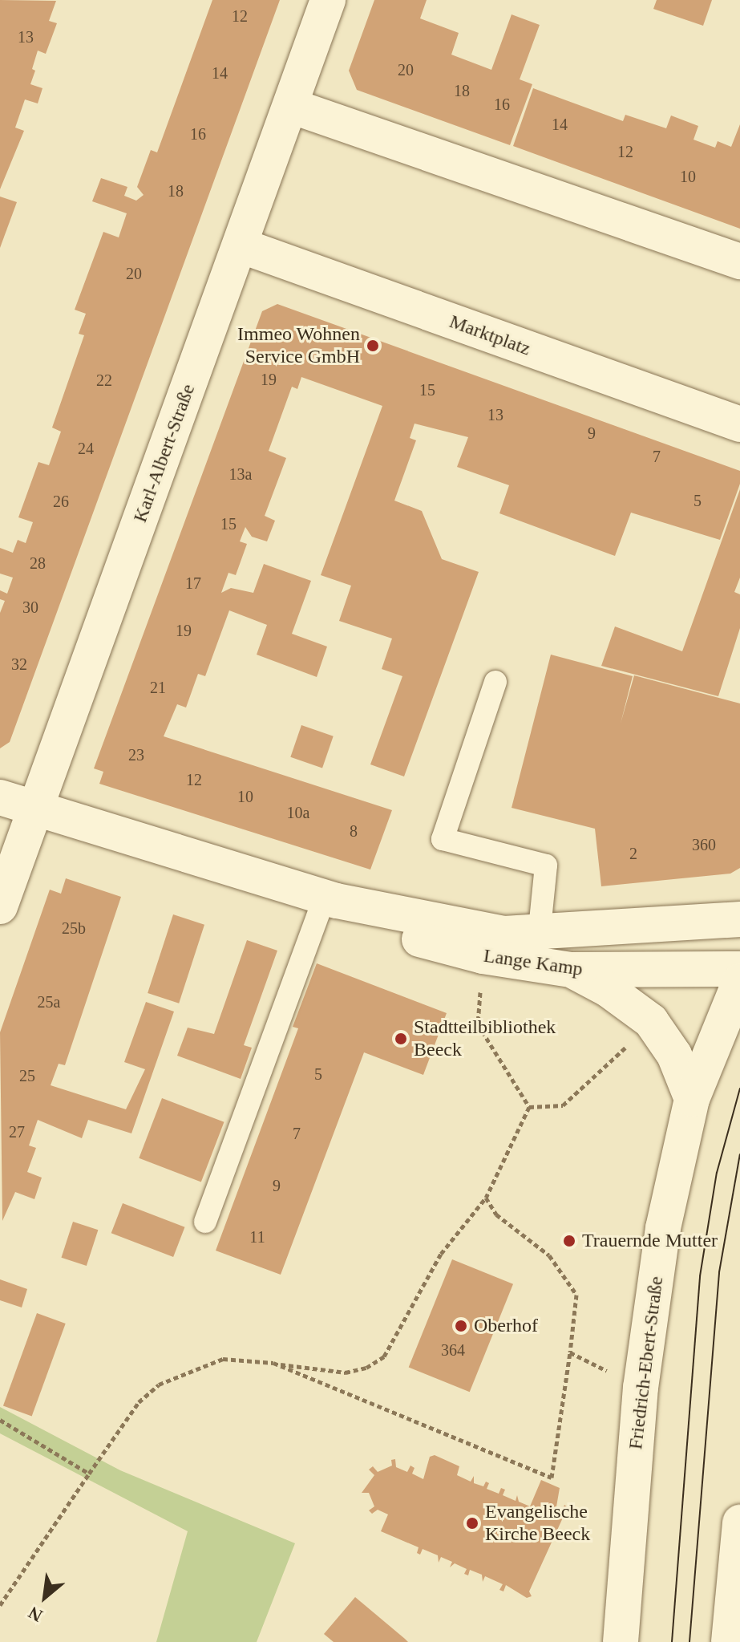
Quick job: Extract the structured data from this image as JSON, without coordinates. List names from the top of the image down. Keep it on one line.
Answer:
{"streets":{"street":["Marktplatz","Karl-Albert-Straße","Lange Kamp","Friedrich-Ebert-Straße"]},"crossings":[["Marktplatz","Karl-Albert-Straße"],["Karl-Albert-Straße","Lange Kamp"]],"places":["Immeo Wohnen Service GmbH","Stadtteilbibliothek Beeck","Trauernde Mutter","Oberhof","Evangelische Kirche Beeck"],"house_numbers":["12","13","20","14","18","16","14","16","12","10","18","20","19","22","15","13","9","24","7","13a","5","26","15","28","17","30","19","32","21","23","12","10","10a","8","360","2","25b","25a","5","25","27","7","9","11","364"],"north":"bottom left"}
